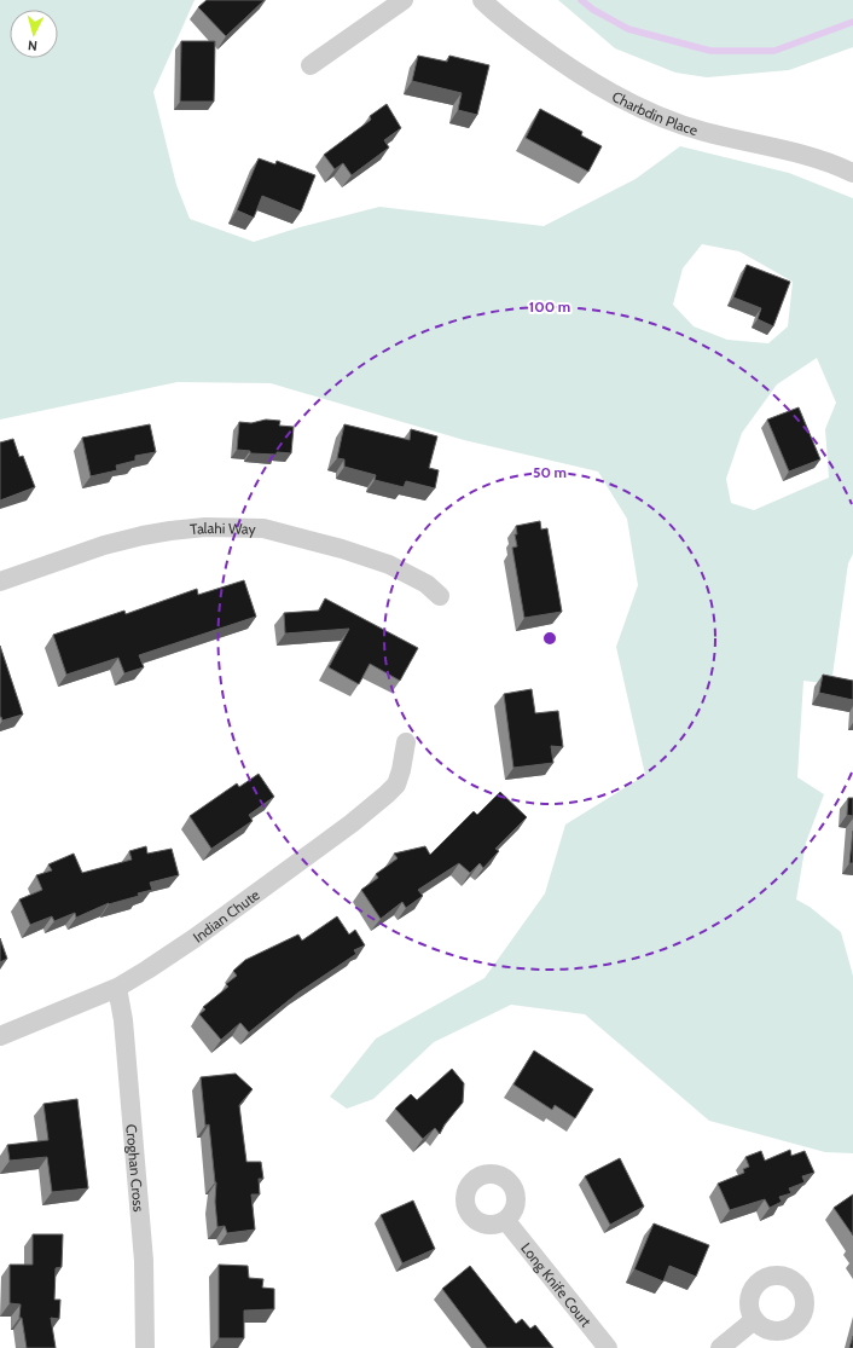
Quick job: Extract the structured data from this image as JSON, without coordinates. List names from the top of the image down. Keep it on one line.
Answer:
{"streets":{"street":["Charbdin Place","Talahi Way","Indian Chute","Croghan Cross","Long Knife Court"]},"crossings":[["Indian Chute","Croghan Cross"]],"north":"bottom","rings":["100 m","50 m"]}
